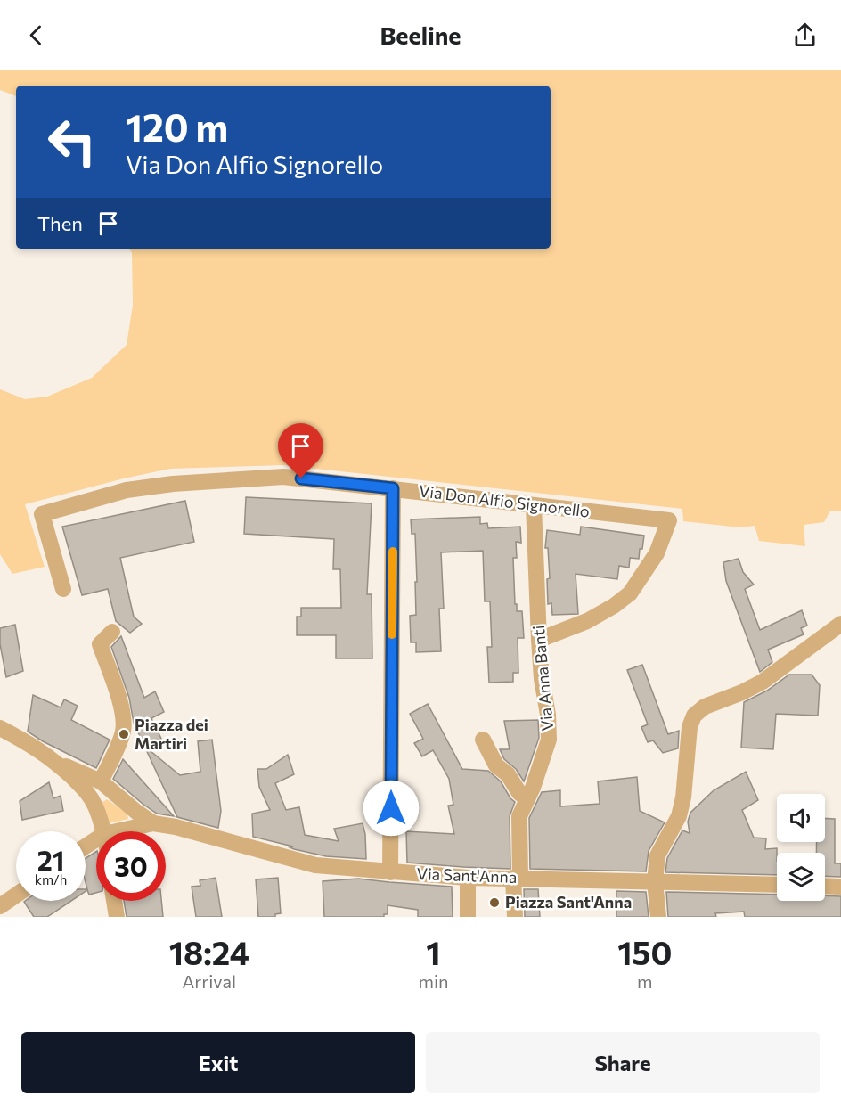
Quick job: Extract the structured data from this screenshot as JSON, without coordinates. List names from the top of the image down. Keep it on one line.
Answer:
{"streets":{"street":["Via Don Alfio Signorello","Via Anna Banti","Via Sant'Anna"]},"crossings":[["Via Don Alfio Signorello","Via Anna Banti"],["Via Anna Banti","Via Sant'Anna"]],"places":["Piazza dei Martiri","Piazza Sant'Anna"],"page":{"header":"Beeline","turn":["120 m","Via Don Alfio Signorello"],"then":"Then","speed":"21 km/h","limit":"30","eta":["18:24","Arrival","1","min","150","m"],"buttons":["Exit","Share"]}}
